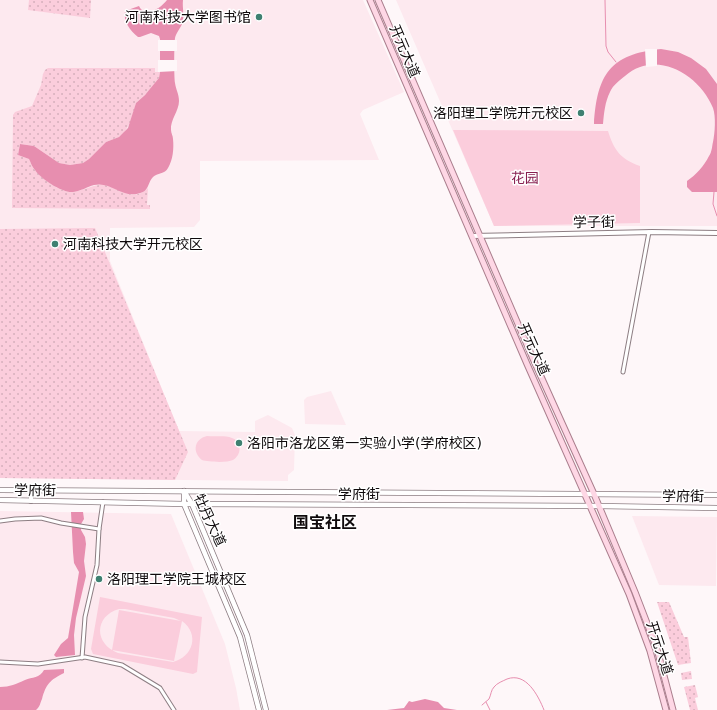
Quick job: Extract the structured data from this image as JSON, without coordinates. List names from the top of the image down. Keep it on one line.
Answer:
{"streets":{"main road":["开元大道","学府街","牡丹大道"],"street":["学子街"]},"crossings":[["开元大道","学子街"],["开元大道","学府街"],["学府街","牡丹大道"]],"districts":["国宝社区"],"parks":["花园"],"places":["河南科技大学图书馆","洛阳理工学院开元校区","河南科技大学开元校区","洛阳市洛龙区第一实验小学(学府校区)","洛阳理工学院王城校区"]}
